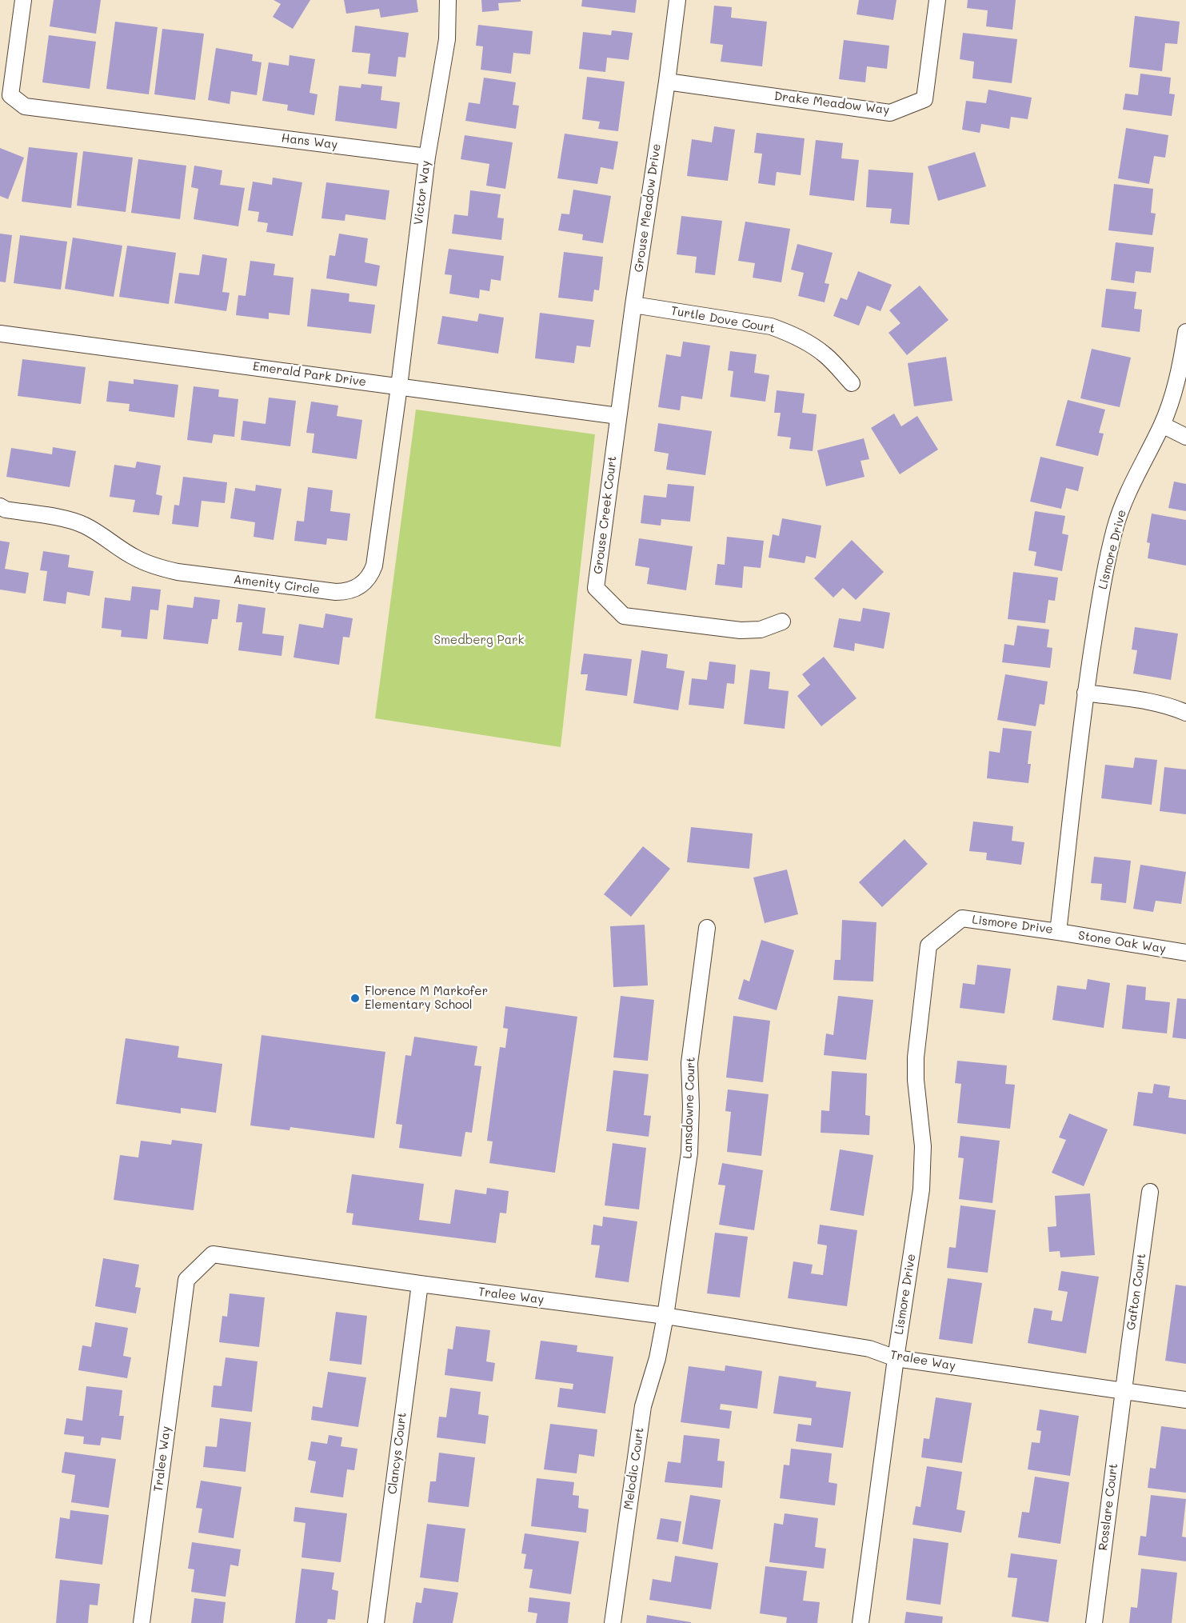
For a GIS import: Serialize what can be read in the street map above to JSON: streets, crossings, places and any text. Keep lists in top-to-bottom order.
{
  "streets": {
    "street": [
      "Drake Meadow Way",
      "Hans Way",
      "Victor Way",
      "Grouse Meadow Drive",
      "Turtle Dove Court",
      "Emerald Park Drive",
      "Grouse Creek Court",
      "Lismore Drive",
      "Amenity Circle",
      "Stone Oak Way",
      "Lansdowne Court",
      "Gafton Court",
      "Tralee Way",
      "Clancys Court",
      "Melodic Court",
      "Rosslare Court"
    ]
  },
  "crossings": [
    ["Drake Meadow Way", "Grouse Meadow Drive"],
    ["Hans Way", "Victor Way"],
    ["Victor Way", "Emerald Park Drive"],
    ["Victor Way", "Amenity Circle"],
    ["Grouse Meadow Drive", "Turtle Dove Court"],
    ["Grouse Meadow Drive", "Emerald Park Drive"],
    ["Grouse Meadow Drive", "Grouse Creek Court"],
    ["Emerald Park Drive", "Grouse Creek Court"],
    ["Emerald Park Drive", "Amenity Circle"],
    ["Lismore Drive", "Stone Oak Way"],
    ["Lismore Drive", "Tralee Way"],
    ["Lansdowne Court", "Tralee Way"],
    ["Lansdowne Court", "Melodic Court"],
    ["Gafton Court", "Tralee Way"],
    ["Gafton Court", "Rosslare Court"],
    ["Tralee Way", "Clancys Court"],
    ["Tralee Way", "Melodic Court"],
    ["Tralee Way", "Rosslare Court"]
  ],
  "parks": ["Smedberg Park"],
  "places": ["Florence M Markofer Elementary School"]
}
